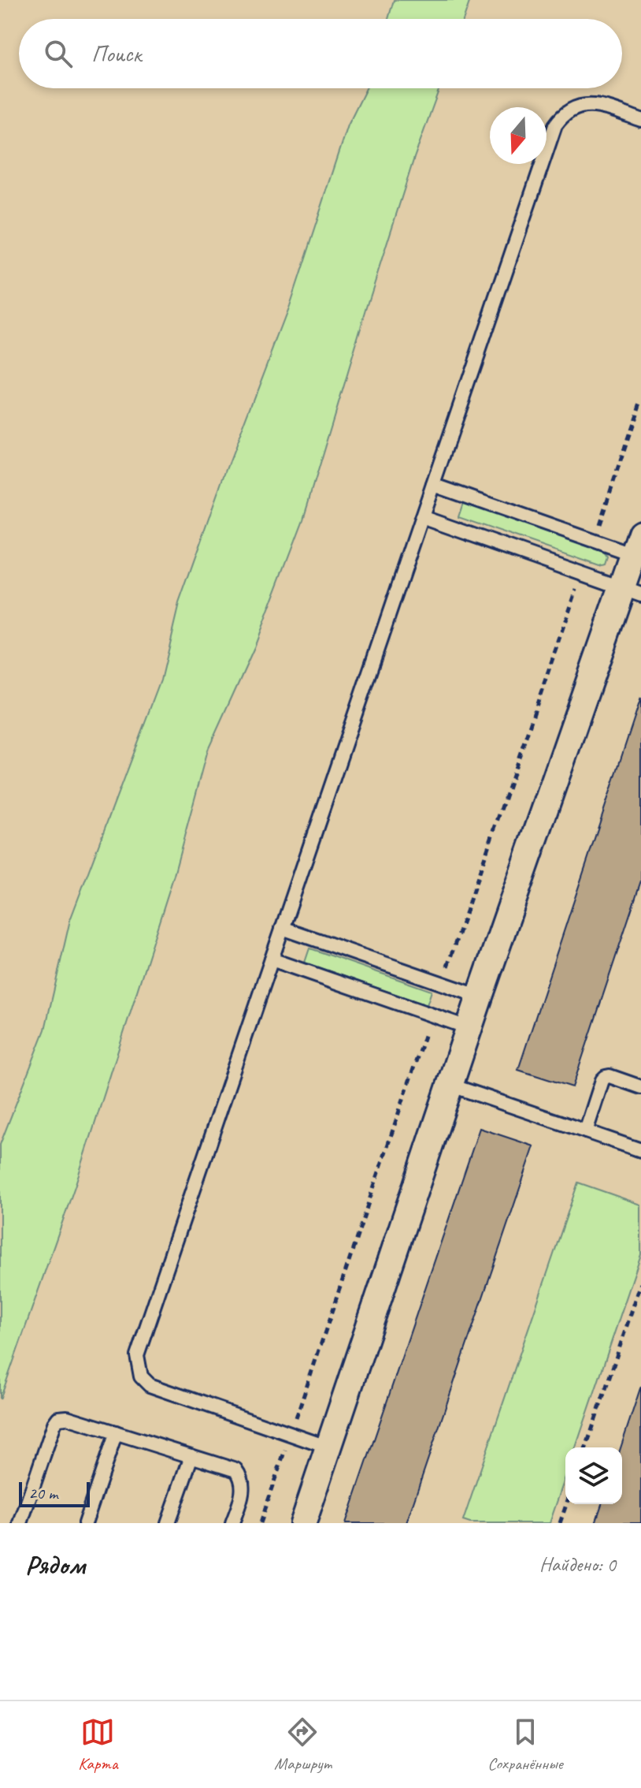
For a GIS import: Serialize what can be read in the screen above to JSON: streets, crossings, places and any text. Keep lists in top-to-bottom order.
{
  "scale_bar": "20 m",
  "north": "bottom",
  "page": {
    "search": "Поиск",
    "scale": "20 m",
    "heading": ["Рядом", "Найдено: 0"],
    "nav": ["Карта", "Маршрут", "Сохранённые"]
  }
}
